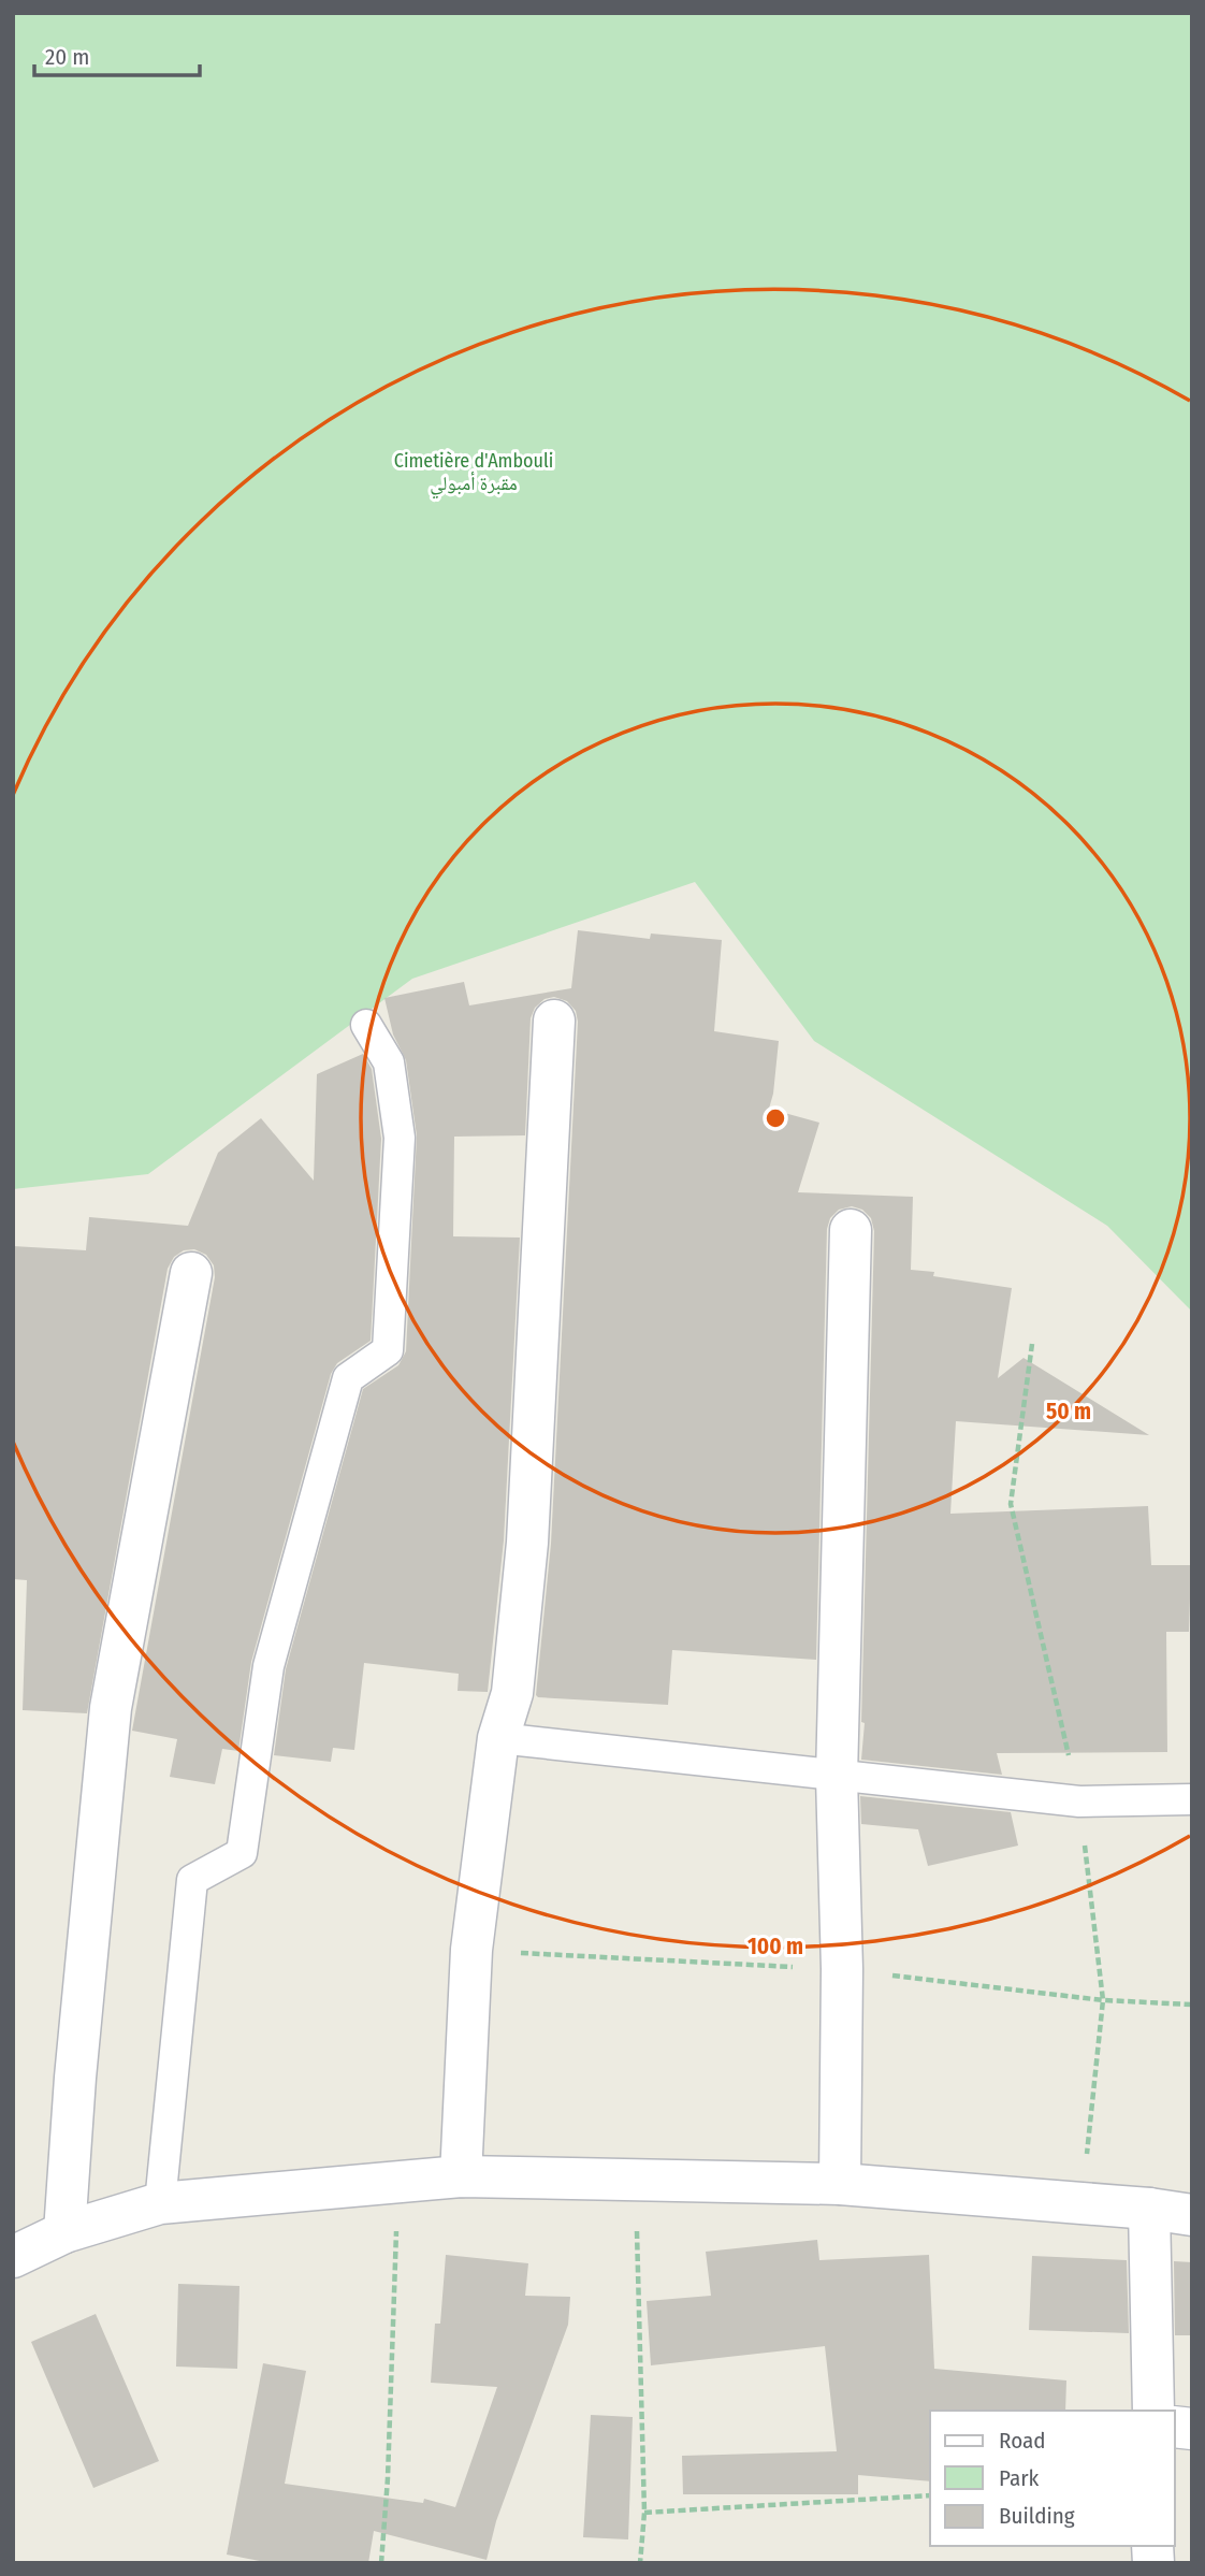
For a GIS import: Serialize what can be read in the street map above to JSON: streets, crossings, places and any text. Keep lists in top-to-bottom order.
{
  "parks": ["Cimetière d'Ambouli مقبرة أمبولي"],
  "legend": ["Road", "Park", "Building"],
  "scale_bar": "20 m",
  "rings": ["50 m", "100 m"]
}
